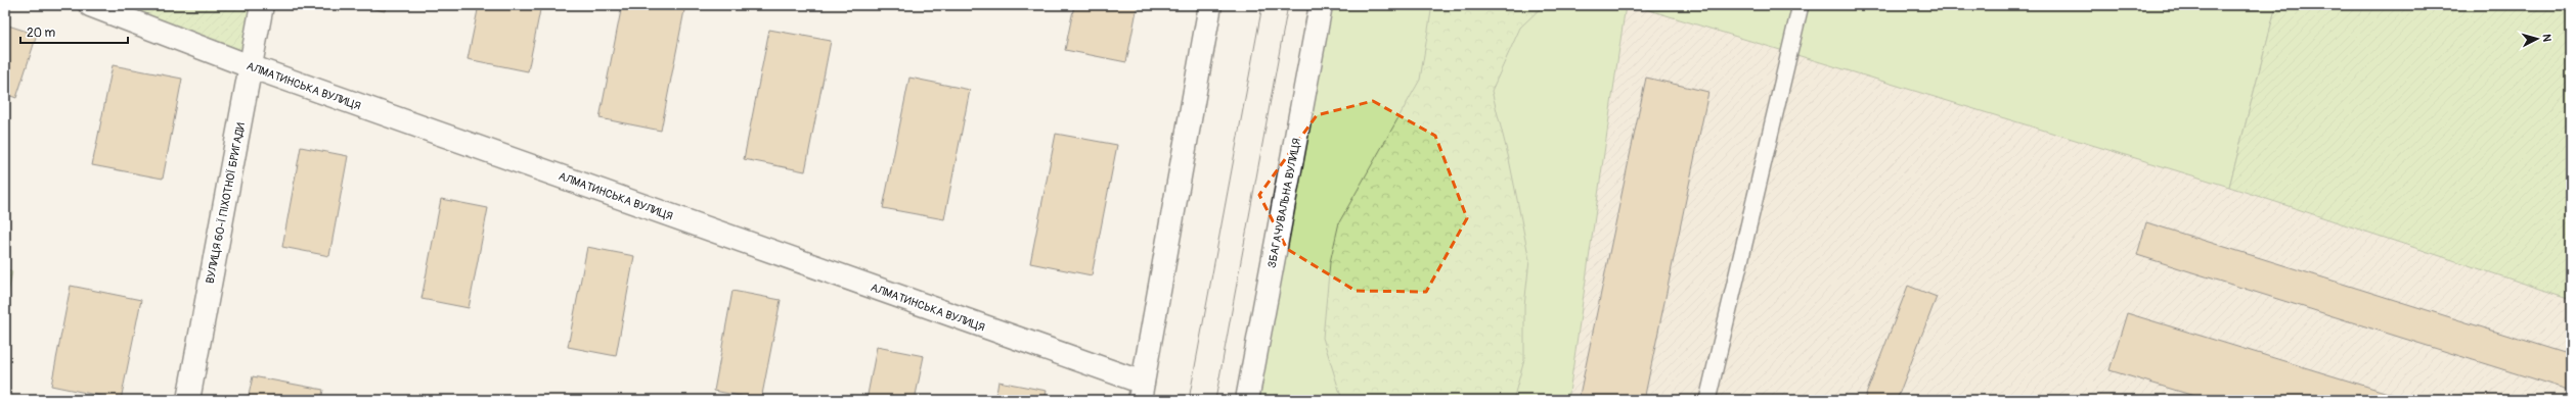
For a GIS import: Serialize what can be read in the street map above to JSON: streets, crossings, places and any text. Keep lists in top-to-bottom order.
{
  "streets": {
    "street": ["АЛМАТИНСЬКА ВУЛИЦЯ", "ВУЛИЦЯ 60-Ї ПІХОТНОЇ БРИГАДИ", "ЗБАГАЧУВАЛЬНА ВУЛИЦЯ"]
  },
  "crossings": [
    ["АЛМАТИНСЬКА ВУЛИЦЯ", "ВУЛИЦЯ 60-Ї ПІХОТНОЇ БРИГАДИ"]
  ],
  "scale_bar": "20 m",
  "north": "right"
}
